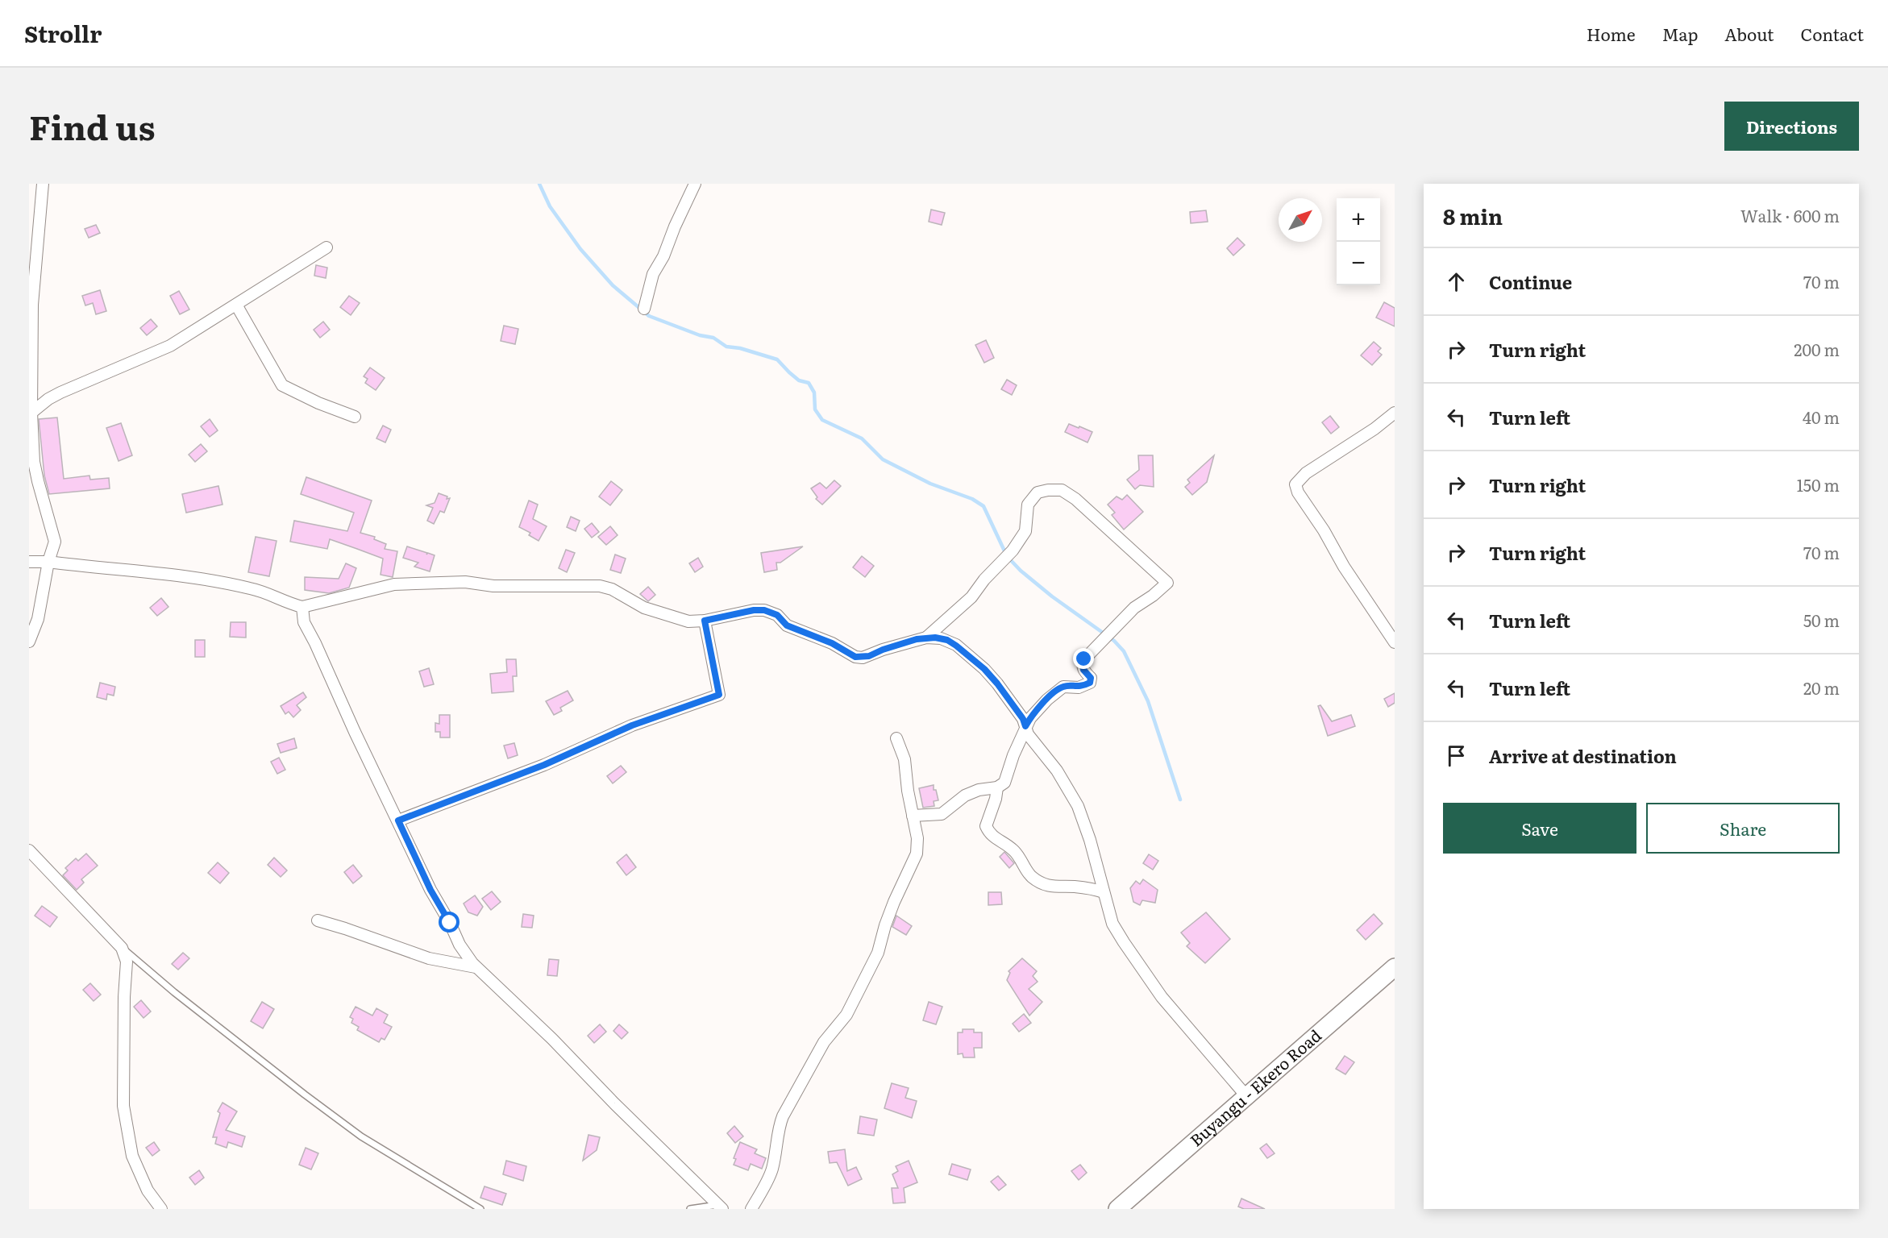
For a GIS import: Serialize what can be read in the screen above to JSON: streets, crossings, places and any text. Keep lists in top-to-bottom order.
{
  "streets": {
    "main road": ["Buyangu - Ekero Road"]
  },
  "north": "top right",
  "page": {
    "header": "Strollr",
    "nav": [
      "Home",
      "Map",
      "About",
      "Contact"
    ],
    "title": "Find us",
    "buttons": [
      "Directions",
      ["Save", "Share"]
    ],
    "heading": ["8 min", "Walk · 600 m"],
    "map_buttons": ["+", "−"],
    "list": [
      ["Continue", "70 m"],
      ["Turn right", "200 m"],
      ["Turn left", "40 m"],
      ["Turn right", "150 m"],
      ["Turn right", "70 m"],
      ["Turn left", "50 m"],
      ["Turn left", "20 m"],
      "Arrive at destination"
    ]
  }
}
